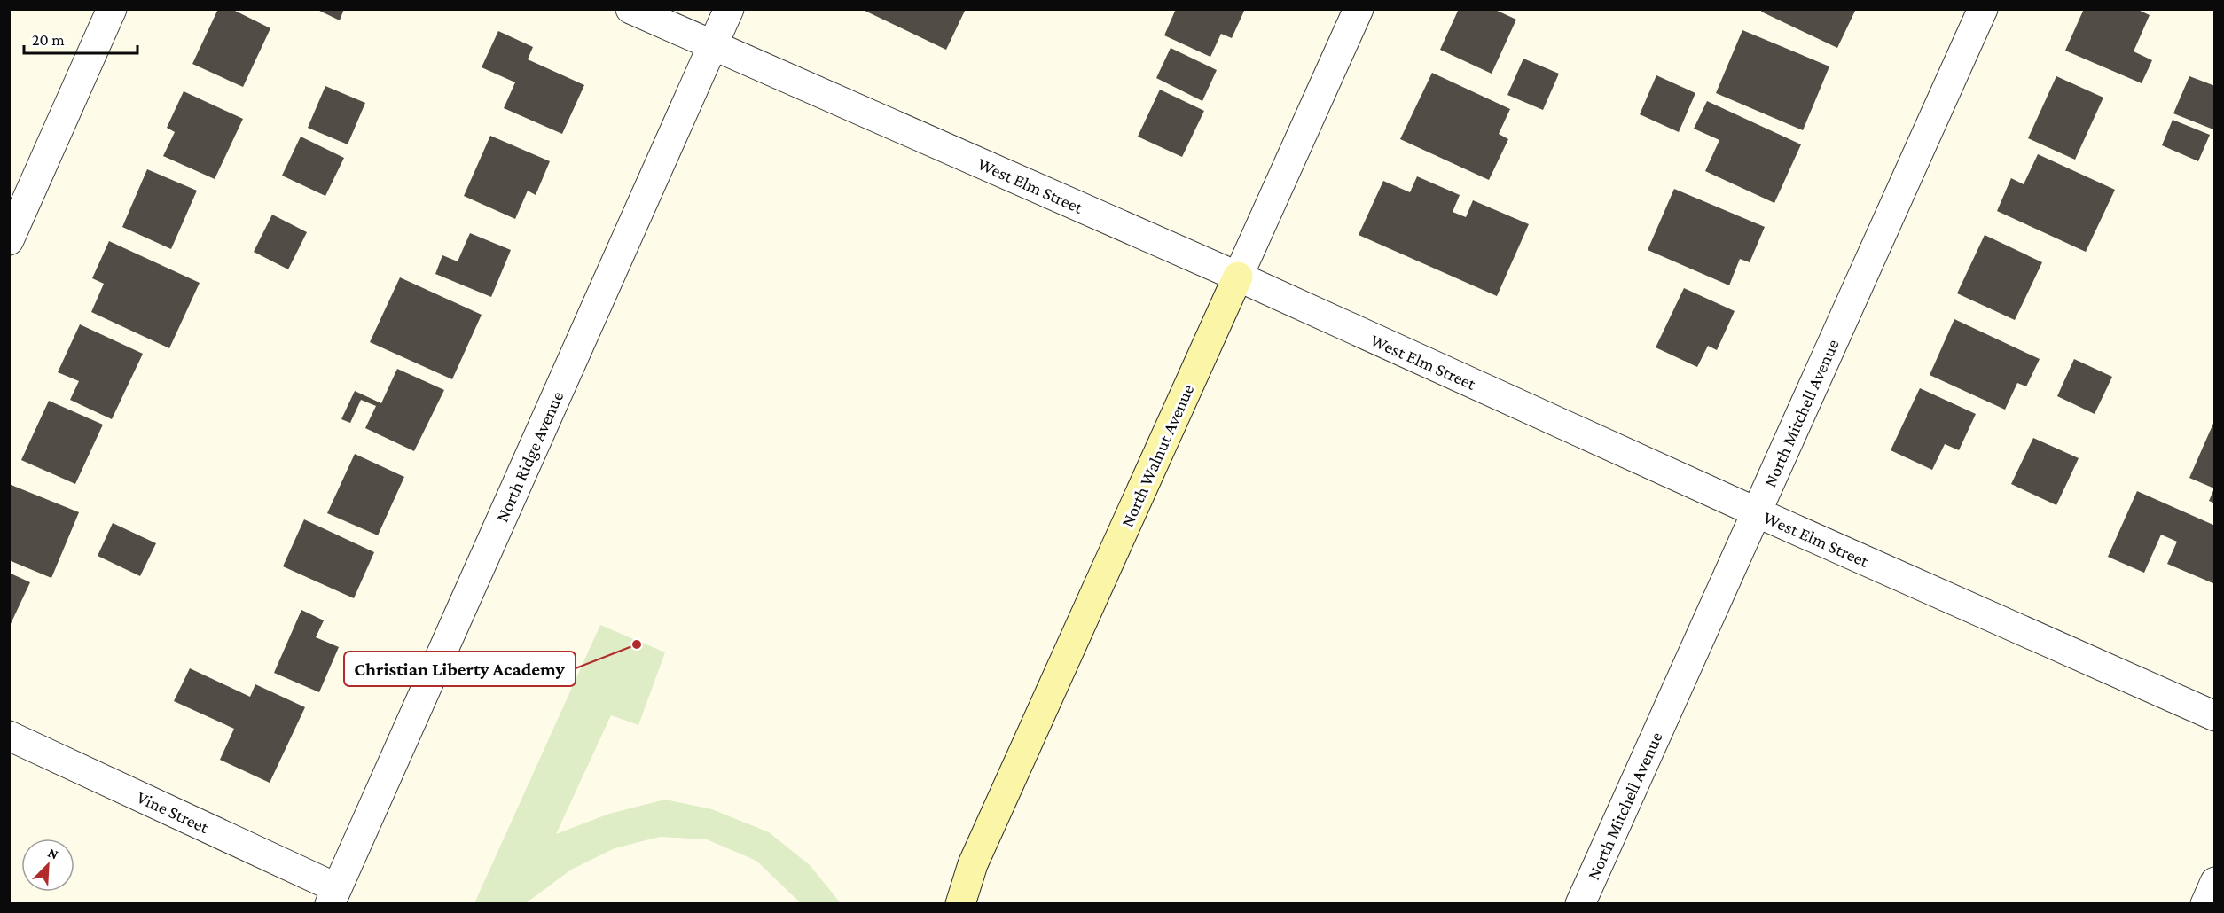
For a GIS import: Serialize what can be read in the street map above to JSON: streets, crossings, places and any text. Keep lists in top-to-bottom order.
{
  "streets": {
    "street": [
      "West Elm Street",
      "North Mitchell Avenue",
      "North Walnut Avenue",
      "North Ridge Avenue",
      "Vine Street"
    ]
  },
  "crossings": [
    ["West Elm Street", "North Mitchell Avenue"],
    ["West Elm Street", "North Walnut Avenue"],
    ["West Elm Street", "North Ridge Avenue"],
    ["North Ridge Avenue", "Vine Street"]
  ],
  "places": ["Christian Liberty Academy"],
  "scale_bar": "20 m",
  "north": "top right"
}
